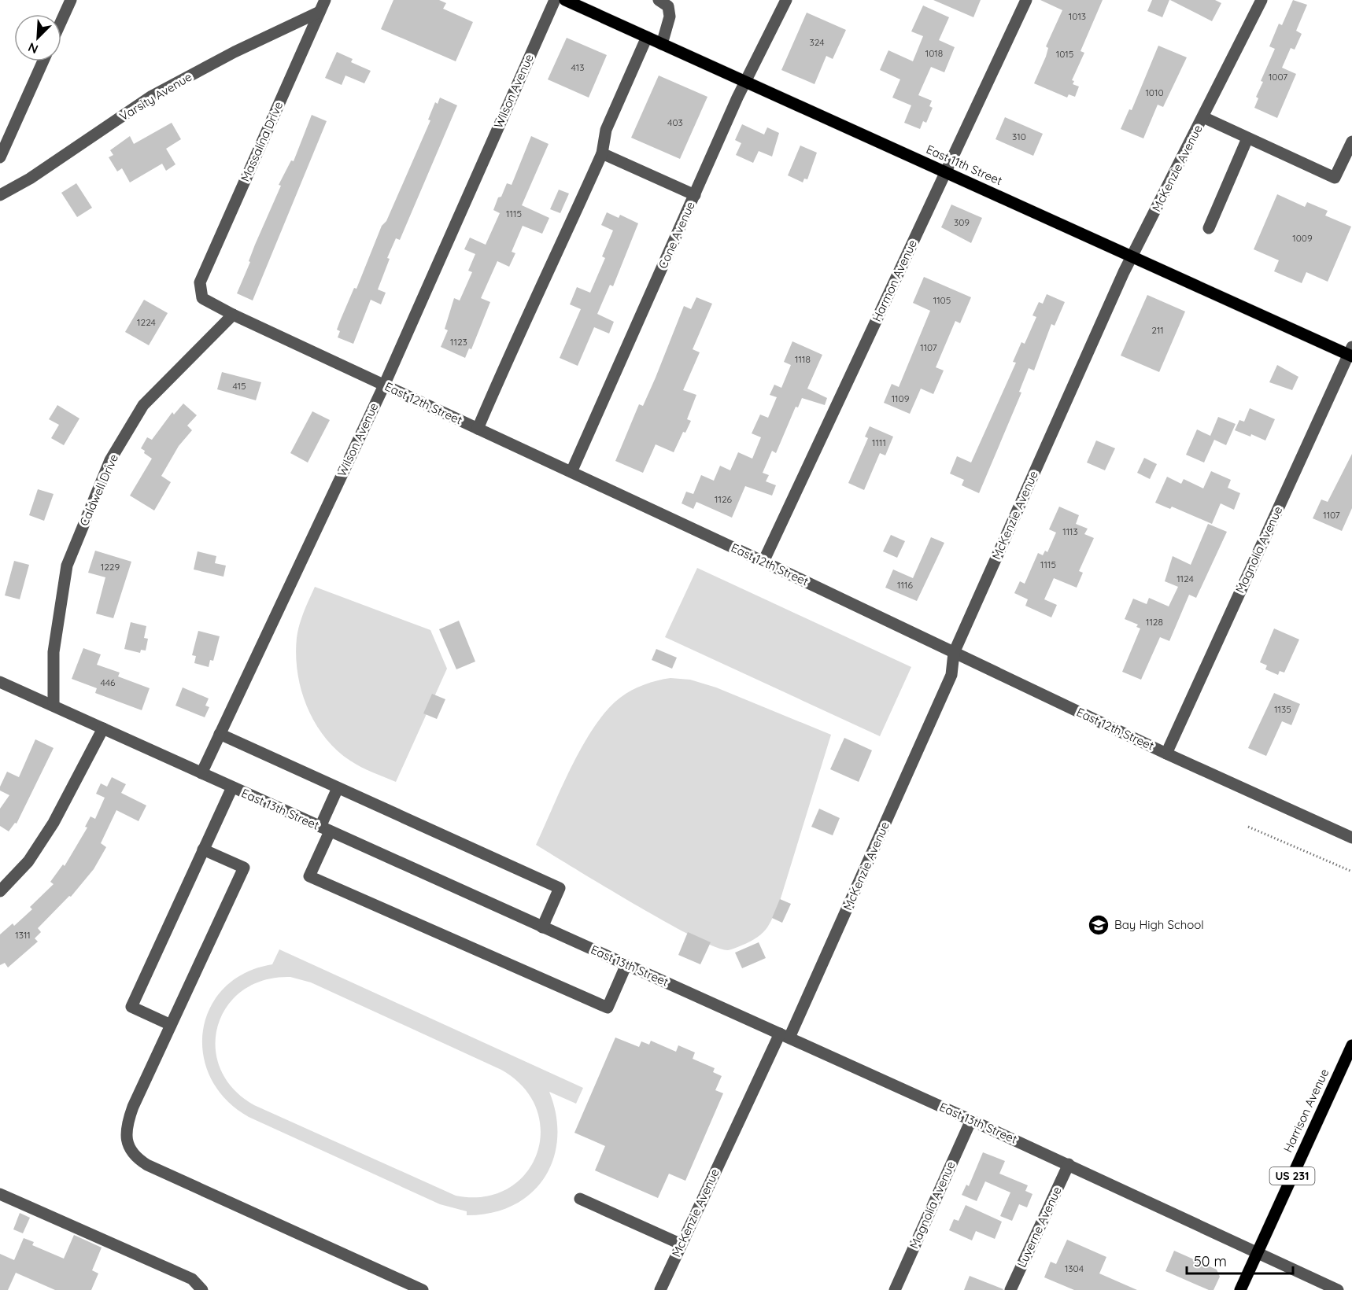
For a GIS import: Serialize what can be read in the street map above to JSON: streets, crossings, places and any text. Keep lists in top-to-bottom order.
{
  "streets": {
    "main road": ["East 11th Street", "Harrison Avenue", "US 231"],
    "street": [
      "Wilson Avenue",
      "Varsity Avenue",
      "Massalina Drive",
      "McKenzie Avenue",
      "Cone Avenue",
      "Harmon Avenue",
      "East 12th Street",
      "Caldwell Drive",
      "Magnolia Avenue",
      "East 13th Street",
      "Luverne Avenue"
    ]
  },
  "crossings": [
    ["Wilson Avenue", "East 12th Street"],
    ["Wilson Avenue", "East 13th Street"],
    ["Varsity Avenue", "Massalina Drive"],
    ["Massalina Drive", "East 12th Street"],
    ["East 11th Street", "McKenzie Avenue"],
    ["East 11th Street", "Cone Avenue"],
    ["East 11th Street", "Harmon Avenue"],
    ["East 11th Street", "Magnolia Avenue"],
    ["McKenzie Avenue", "East 12th Street"],
    ["McKenzie Avenue", "East 13th Street"],
    ["Cone Avenue", "East 12th Street"],
    ["Harmon Avenue", "East 12th Street"],
    ["East 12th Street", "Caldwell Drive"],
    ["East 12th Street", "Magnolia Avenue"],
    ["Caldwell Drive", "East 13th Street"],
    ["Magnolia Avenue", "East 13th Street"],
    ["East 13th Street", "Harrison Avenue"],
    ["East 13th Street", "Luverne Avenue"]
  ],
  "places": {
    "school or university": ["Bay High School"]
  },
  "house_numbers": [
    "1013",
    "324",
    "1018",
    "1015",
    "413",
    "1007",
    "1010",
    "403",
    "310",
    "1115",
    "309",
    "1009",
    "1105",
    "1224",
    "211",
    "1123",
    "1107",
    "1118",
    "415",
    "1109",
    "1111",
    "1126",
    "1107",
    "1113",
    "1115",
    "1229",
    "1124",
    "1116",
    "1128",
    "446",
    "1135",
    "1311",
    "1304"
  ],
  "scale_bar": "50 m",
  "north": "bottom left"
}
